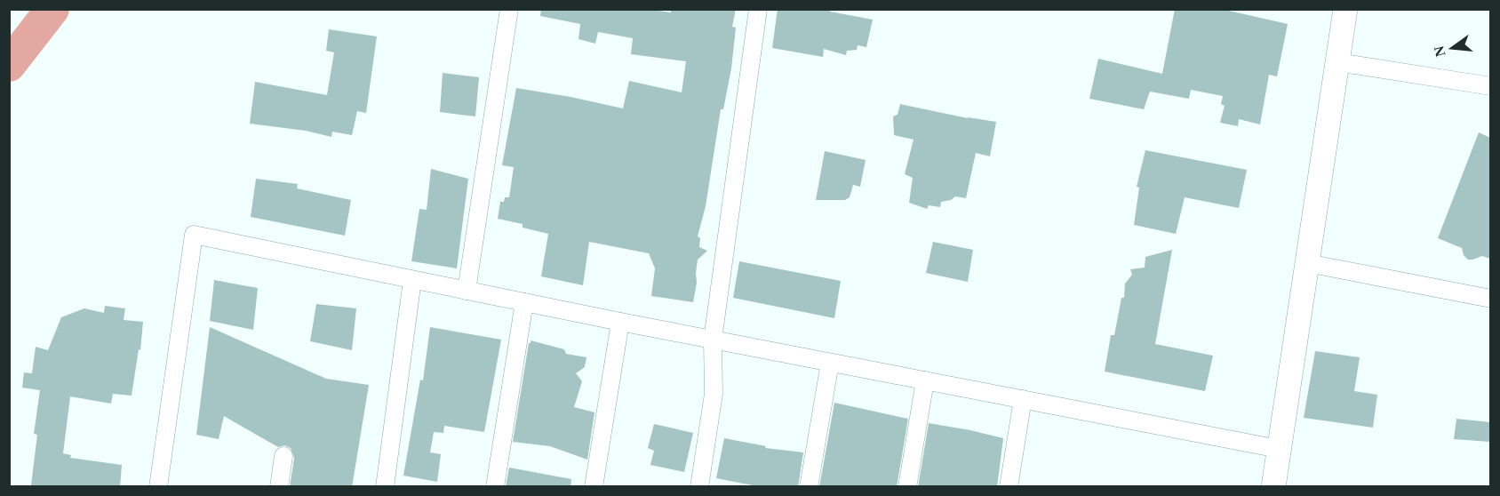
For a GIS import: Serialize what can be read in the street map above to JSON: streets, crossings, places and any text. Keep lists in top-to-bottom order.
{
  "north": "left"
}
